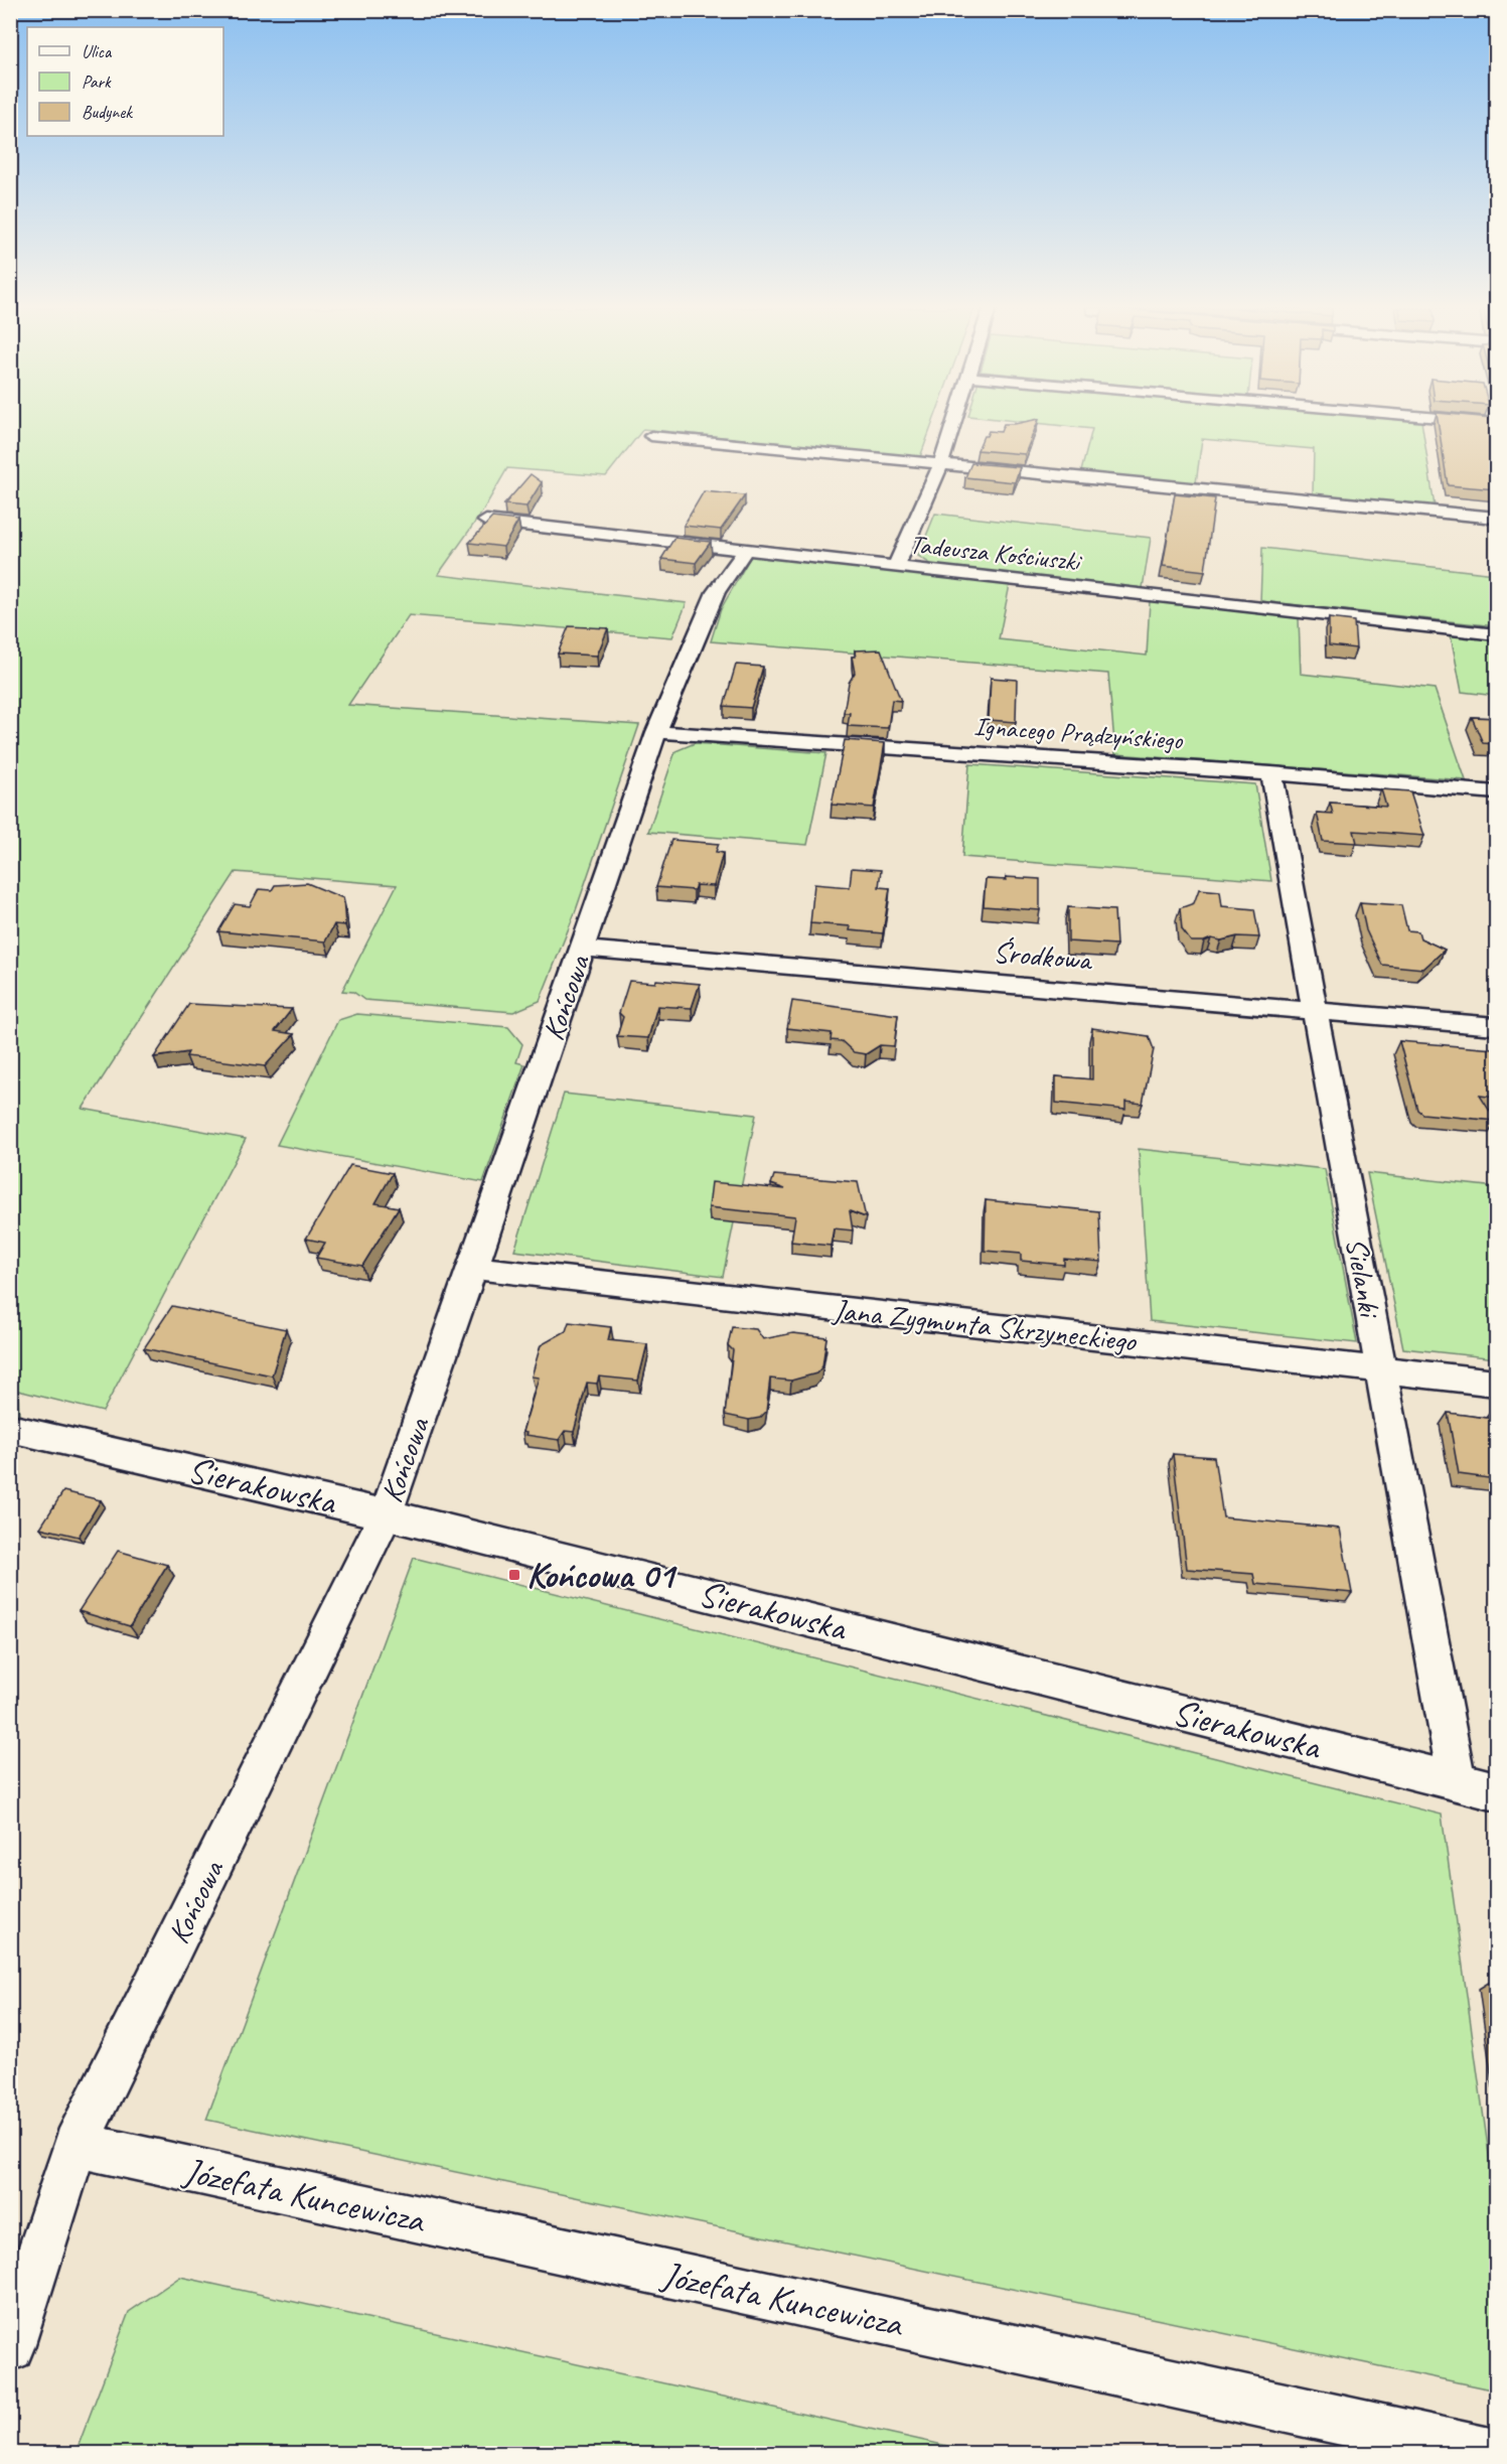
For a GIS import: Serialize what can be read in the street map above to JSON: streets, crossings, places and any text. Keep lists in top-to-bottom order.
{
  "streets": {
    "street": [
      "Tadeusza Kościuszki",
      "Ignacego Prądzyńskiego",
      "Środkowa",
      "Końcowa",
      "Sielanki",
      "Jana Zygmunta Skrzyneckiego",
      "Sierakowska",
      "Józefata Kuncewicza"
    ]
  },
  "crossings": [
    ["Tadeusza Kościuszki", "Końcowa"],
    ["Ignacego Prądzyńskiego", "Końcowa"],
    ["Ignacego Prądzyńskiego", "Sielanki"],
    ["Środkowa", "Końcowa"],
    ["Środkowa", "Sielanki"],
    ["Końcowa", "Jana Zygmunta Skrzyneckiego"],
    ["Końcowa", "Sierakowska"],
    ["Końcowa", "Józefata Kuncewicza"],
    ["Sielanki", "Jana Zygmunta Skrzyneckiego"],
    ["Sielanki", "Sierakowska"]
  ],
  "places": {
    "transit": ["Końcowa 01"]
  },
  "legend": ["Ulica", "Park", "Budynek"]
}
